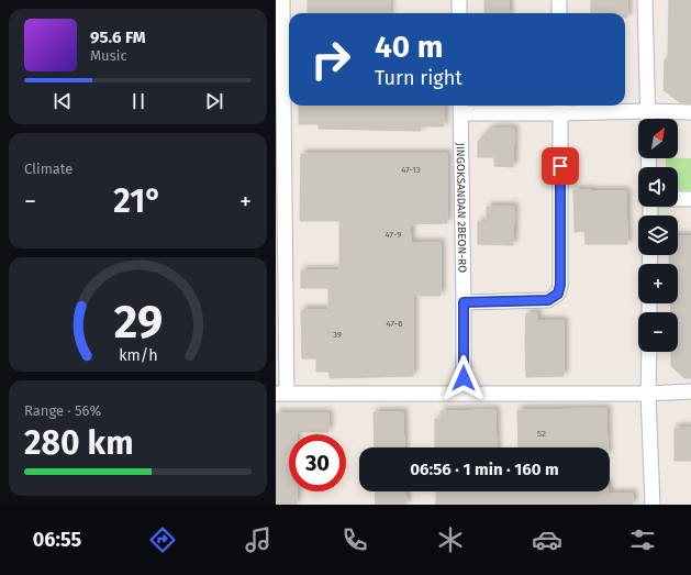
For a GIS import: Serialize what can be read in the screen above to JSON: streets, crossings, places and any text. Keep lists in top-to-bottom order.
{
  "streets": {
    "street": ["JINGOKSANDAN 2BEON-RO"]
  },
  "house_numbers": [
    "47-13",
    "47-9",
    "47-6",
    "39",
    "52"
  ],
  "north": "top right",
  "page": {
    "turn": ["40 m", "Turn right"],
    "song": ["95.6 FM", "Music"],
    "map_buttons": ["+", "−"],
    "tile": [
      "Climate",
      ["Range · 56%", "280 km"]
    ],
    "heat": ["−", "21°", "+"],
    "limit": "30",
    "trip": "06:56 · 1 min · 160 m",
    "tabs": "06:55",
    "gauge": ["29", "km/h"]
  }
}
